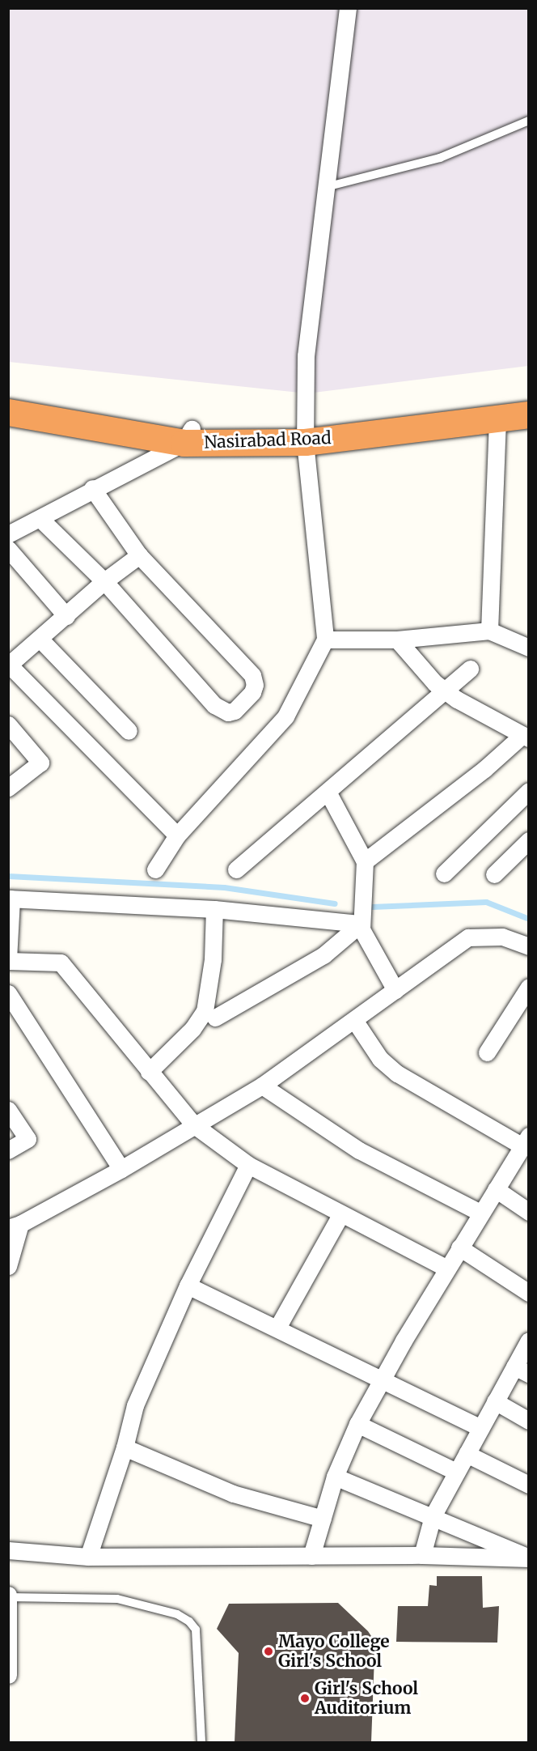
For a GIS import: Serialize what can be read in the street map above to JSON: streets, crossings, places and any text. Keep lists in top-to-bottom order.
{
  "streets": {
    "highway": ["Nasirabad Road"]
  },
  "places": ["Mayo College Girl's School", "Girl's School Auditorium"]
}
